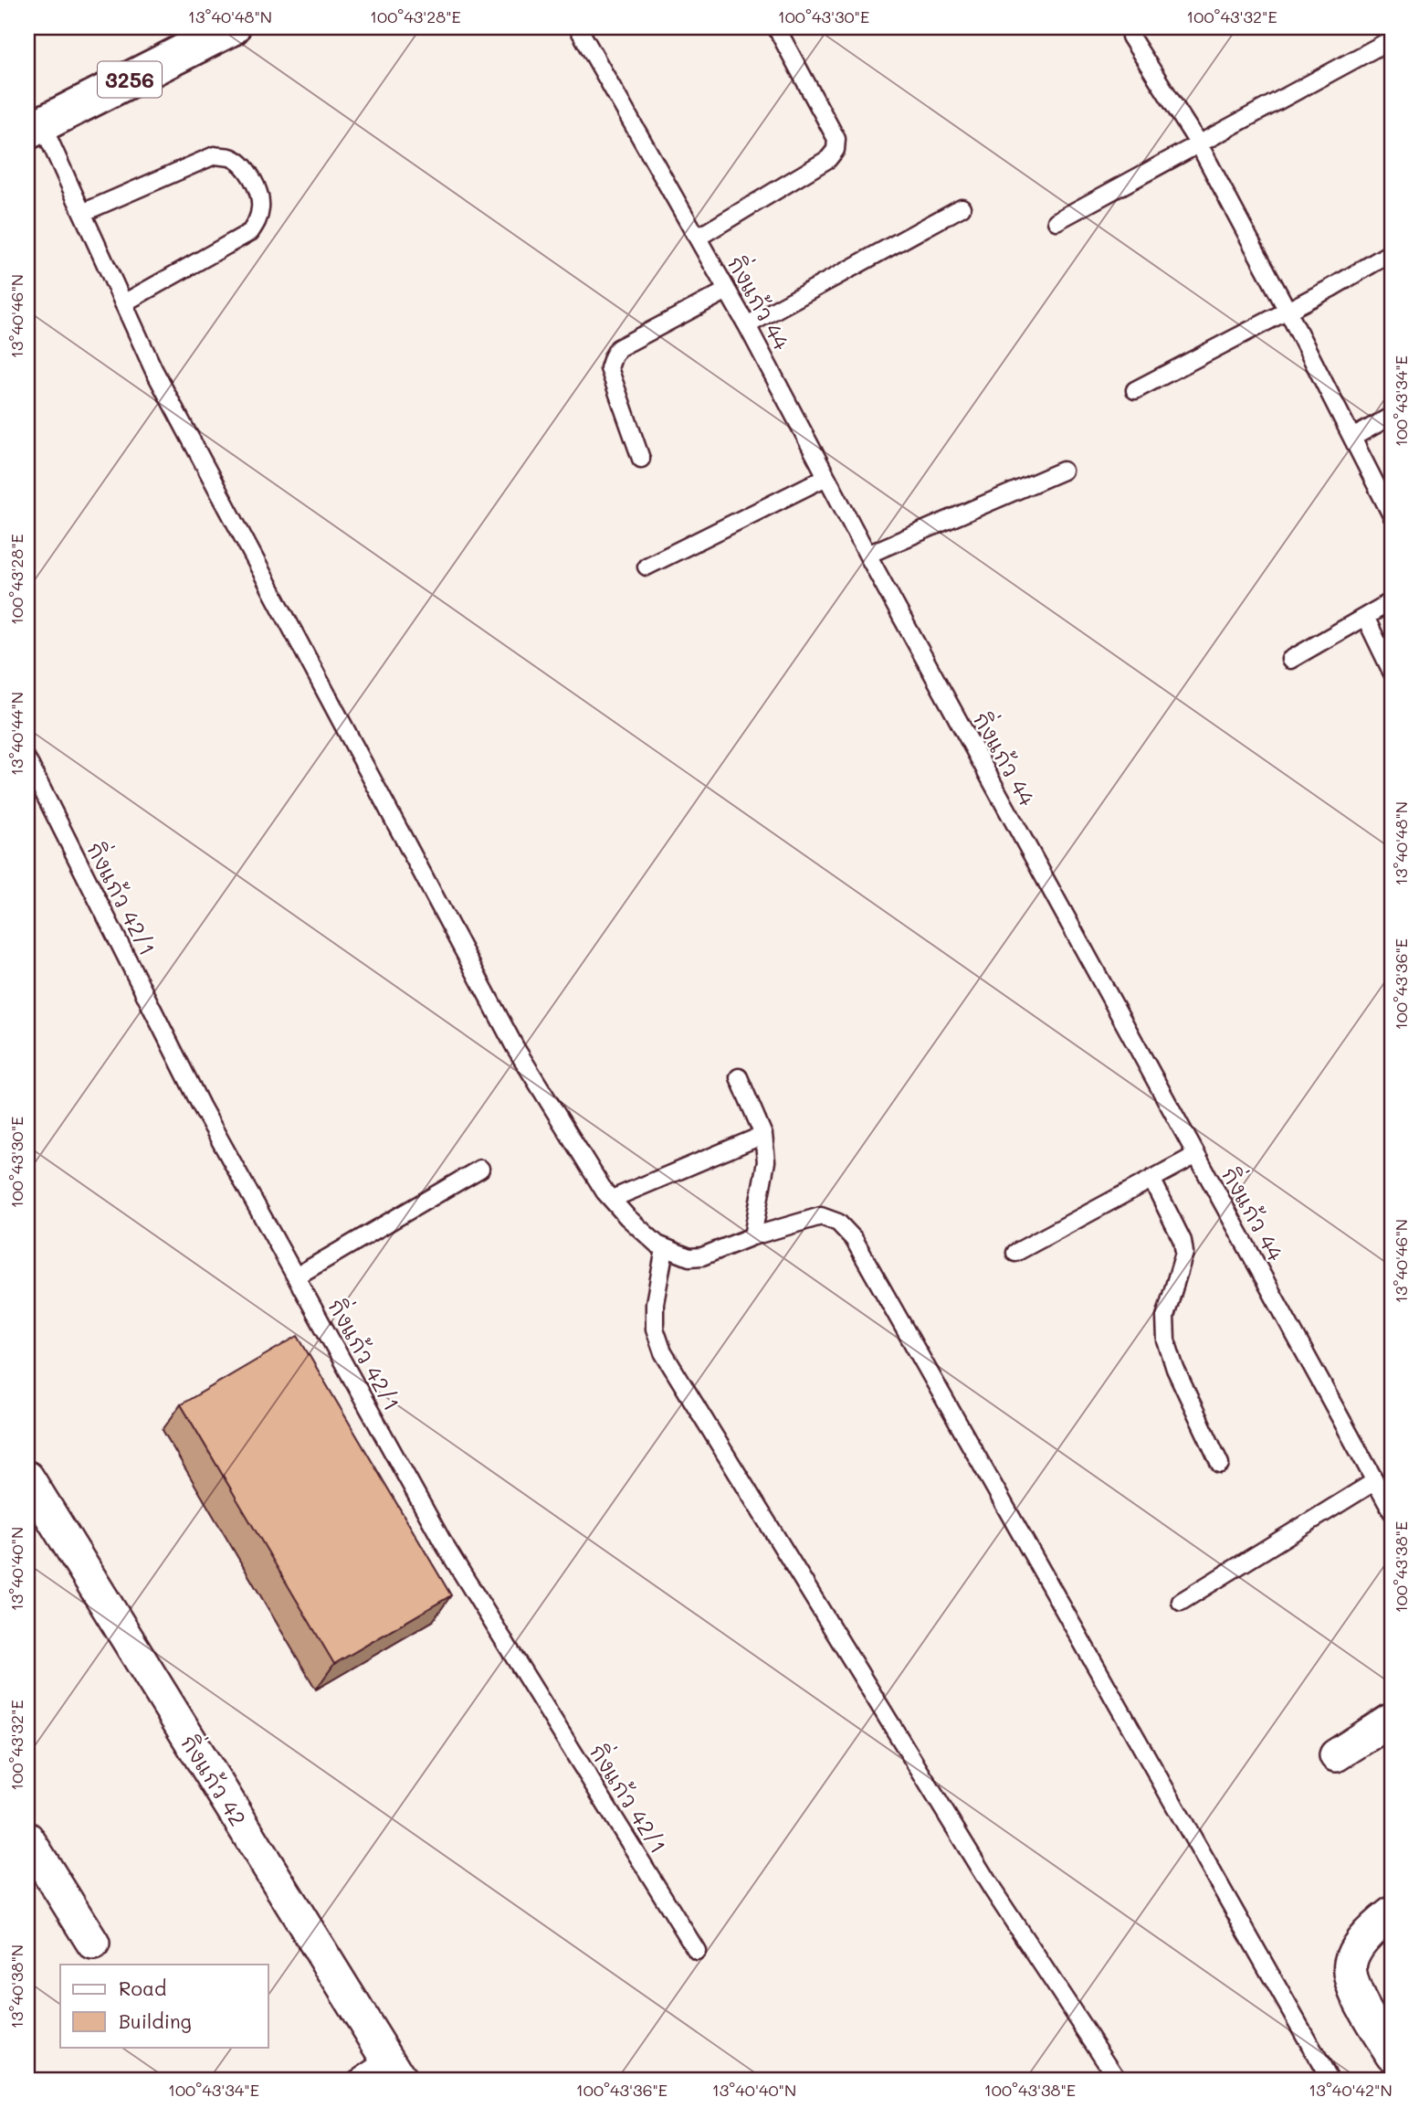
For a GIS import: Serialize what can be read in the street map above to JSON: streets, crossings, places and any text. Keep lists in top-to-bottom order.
{
  "streets": {
    "main road": ["3256"],
    "street": ["กิ่งแก้ว 42"],
    "lane": ["กิ่งแก้ว 44", "กิ่งแก้ว 42/1"]
  },
  "legend": ["Road", "Building"],
  "coordinates": [
    "13°40'48\"N",
    "100°43'28\"E",
    "100°43'30\"E",
    "100°43'32\"E",
    "13°40'46\"N",
    "100°43'34\"E",
    "13°40'44\"N",
    "100°43'36\"E",
    "100°43'38\"E",
    "13°40'40\"N",
    "13°40'38\"N",
    "13°40'42\"N"
  ]
}
